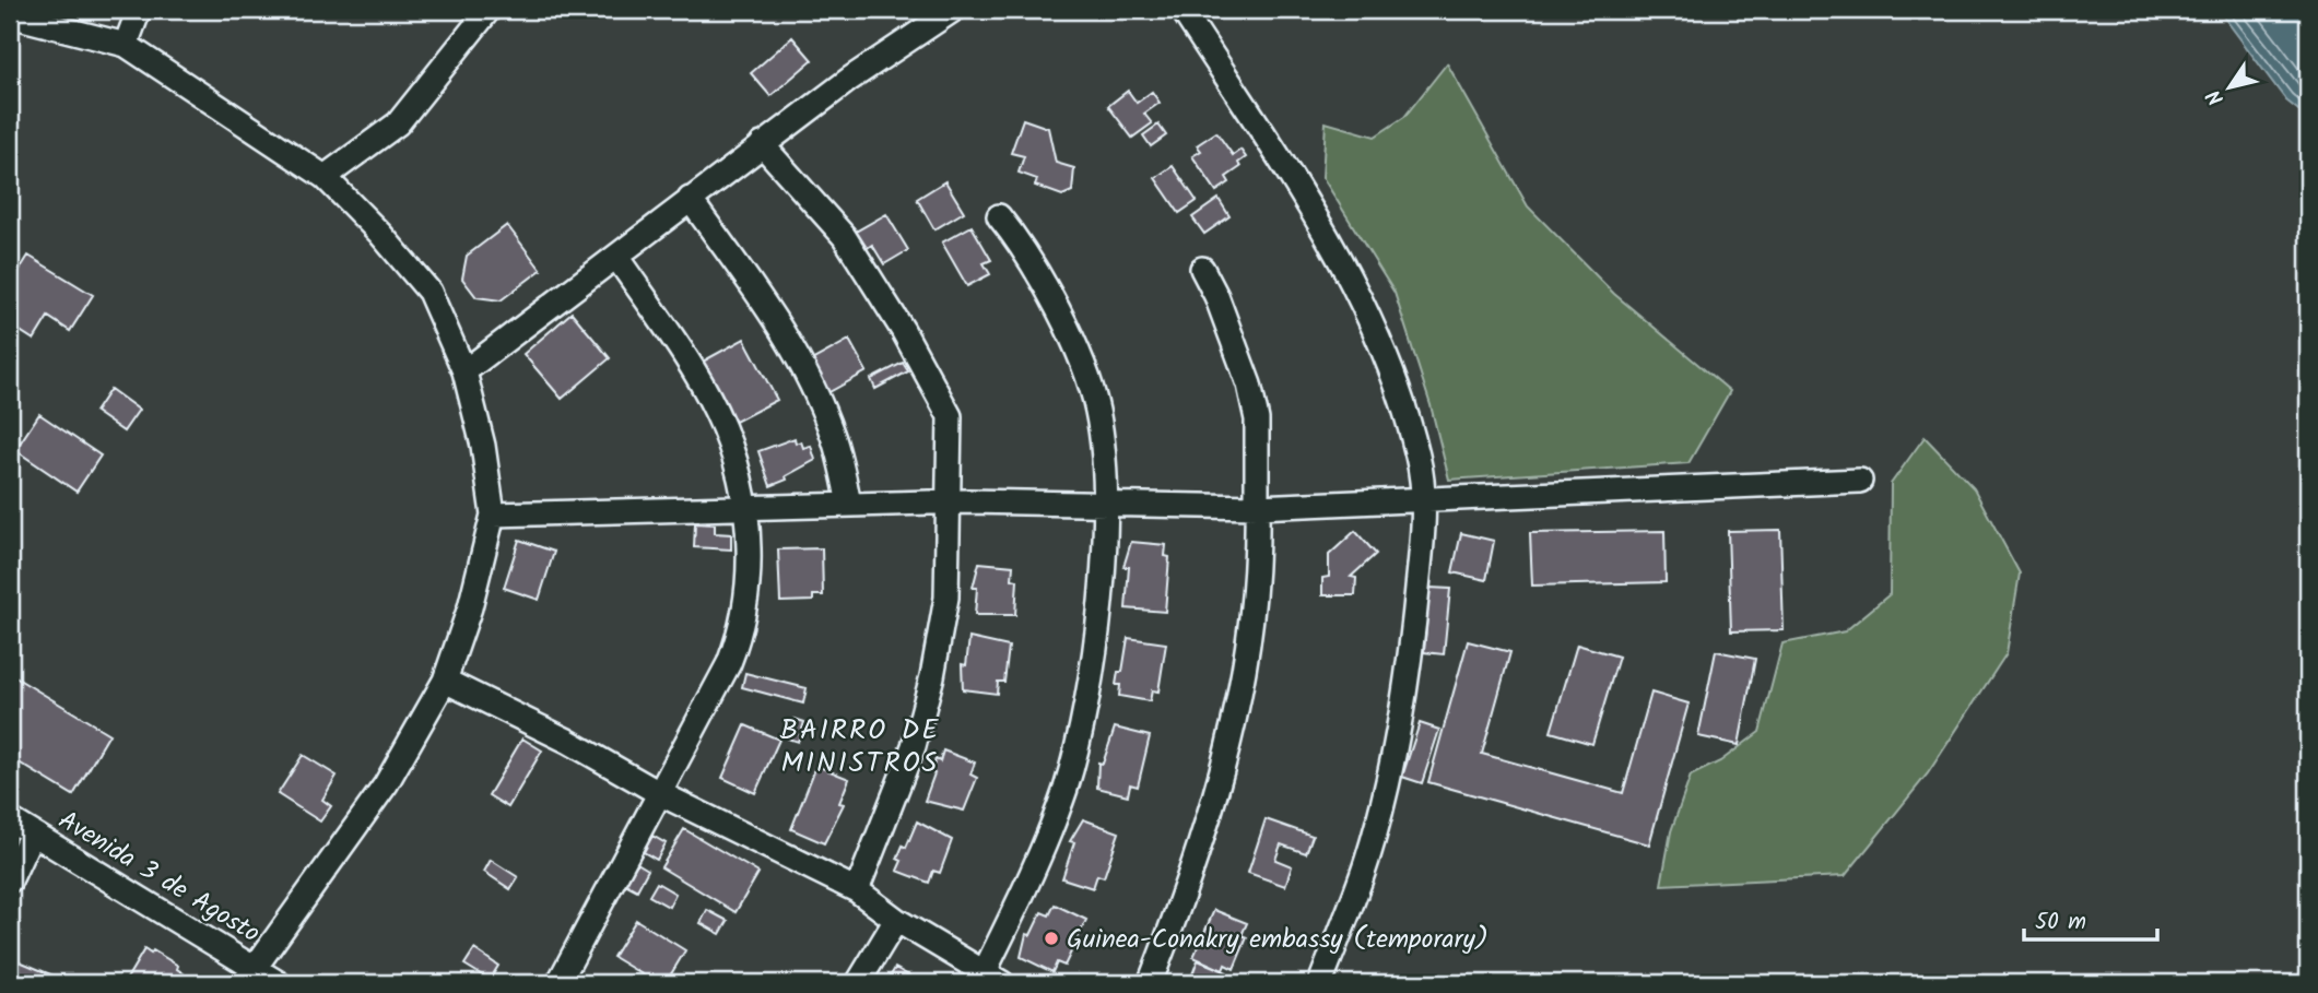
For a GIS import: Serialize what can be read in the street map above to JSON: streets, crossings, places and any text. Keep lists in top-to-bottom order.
{
  "streets": {
    "street": ["Avenida 3 de Agosto"]
  },
  "districts": ["BAIRRO DE MINISTROS"],
  "places": ["Guinea-Conakry embassy (temporary)"],
  "scale_bar": "50 m",
  "north": "bottom left"
}
